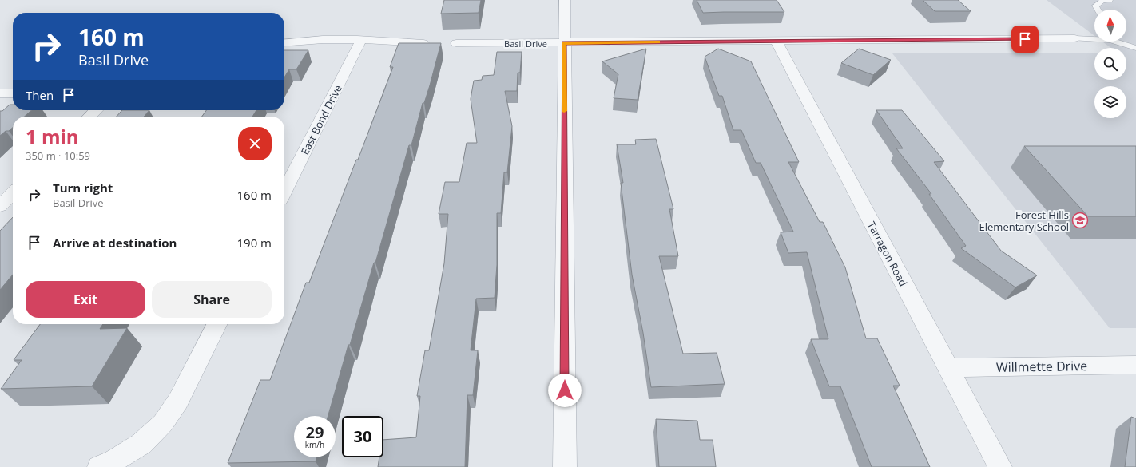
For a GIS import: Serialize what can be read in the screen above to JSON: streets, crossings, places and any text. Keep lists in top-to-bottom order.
{
  "streets": {
    "street": [
      "Basil Drive",
      "East Bond Drive",
      "Tarragon Road",
      "Willmette Drive"
    ]
  },
  "crossings": [
    ["Basil Drive", "Tarragon Road"],
    ["Tarragon Road", "Willmette Drive"]
  ],
  "places": {
    "school or university": ["Forest Hills Elementary School"]
  },
  "north": "top",
  "page": {
    "turn": ["160 m", "Basil Drive"],
    "then": "Then",
    "heading": ["1 min", "350 m · 10:59"],
    "list": [
      {
        "name": "Turn right",
        "note": "Basil Drive",
        "value": "160 m"
      },
      {
        "name": "Arrive at destination",
        "value": "190 m"
      }
    ],
    "buttons": ["Exit", "Share"],
    "speed": "29 km/h",
    "limit": "30"
  }
}
